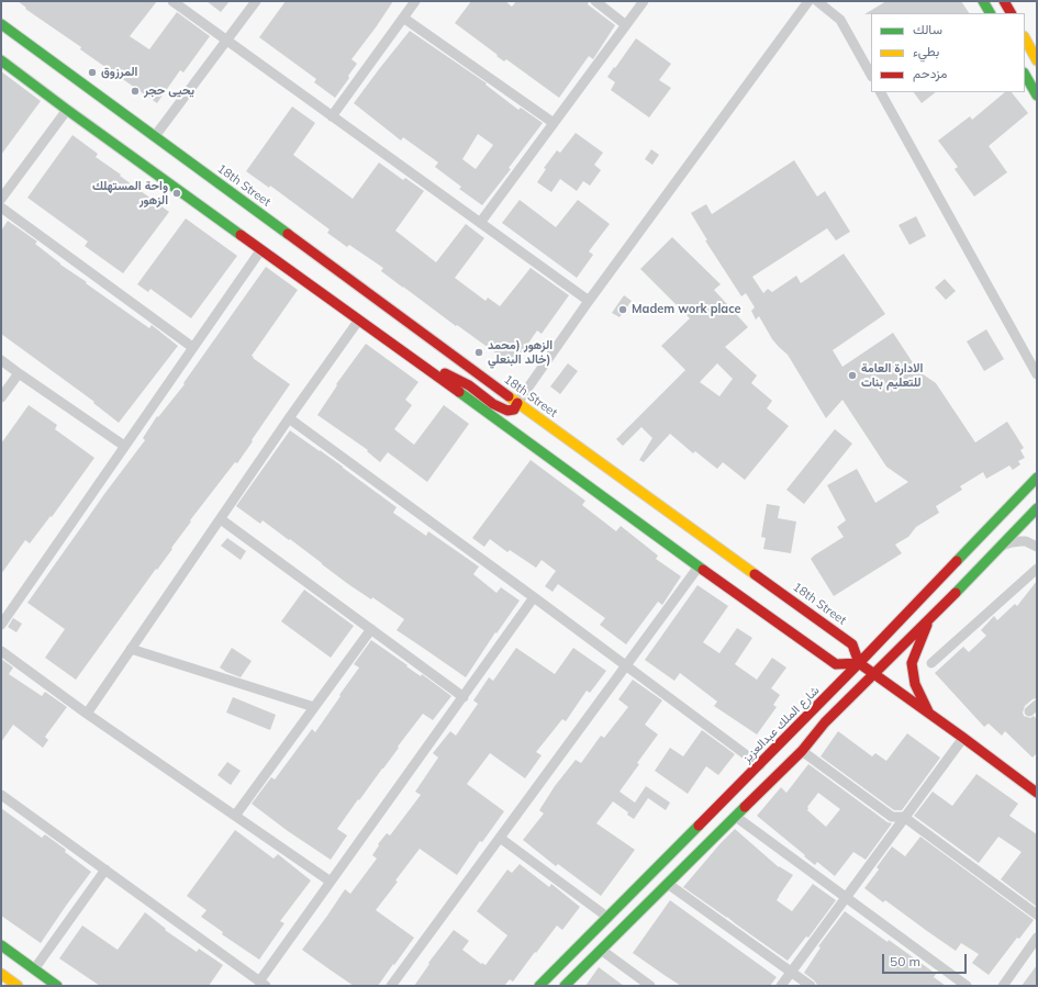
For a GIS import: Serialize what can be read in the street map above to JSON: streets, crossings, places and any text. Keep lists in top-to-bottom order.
{
  "streets": {
    "street": ["18th Street", "شارع الملك عبدالعزيز"]
  },
  "crossings": [
    ["18th Street", "شارع الملك عبدالعزيز"]
  ],
  "places": [
    "المرزوق",
    "يحيى حجر",
    "واحة المستهلك الزهور",
    "Madem work place",
    "الزهور (محمد خالد البنعلي)",
    "الادارة العامة للتعليم بنات"
  ],
  "legend": ["سالك", "بطيء", "مزدحم"],
  "scale_bar": "50 m"
}
